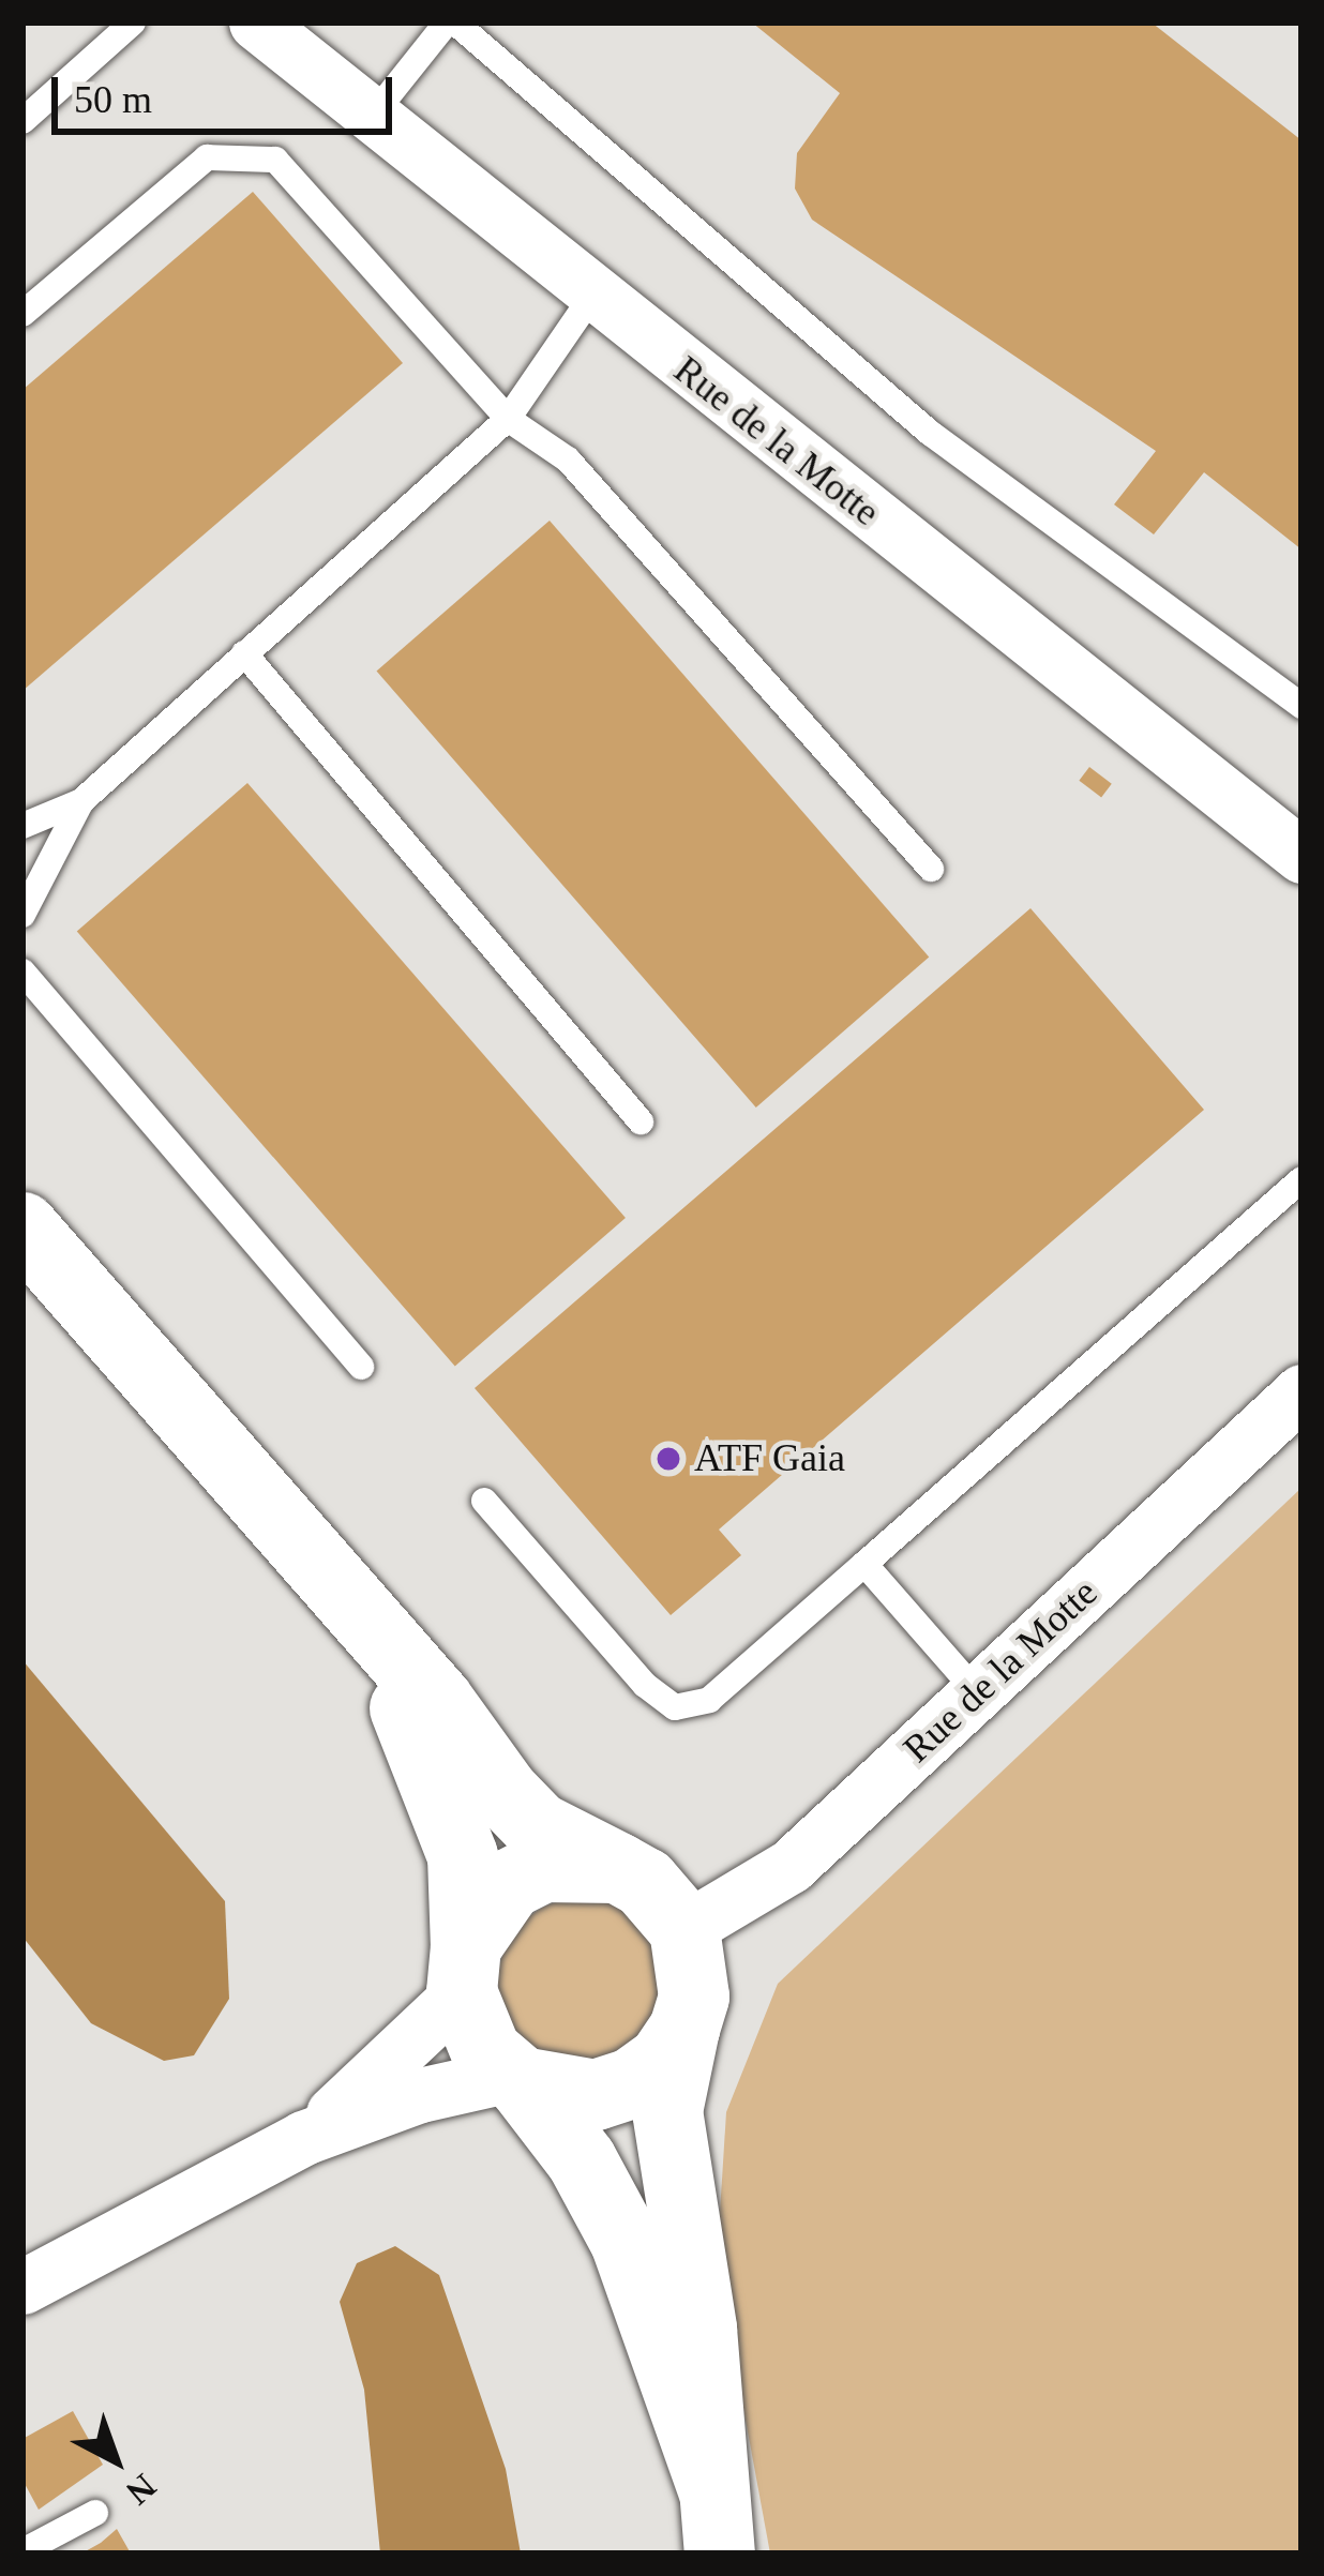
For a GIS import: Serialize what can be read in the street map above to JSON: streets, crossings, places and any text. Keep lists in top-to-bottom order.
{
  "streets": {
    "street": ["Rue de la Motte"]
  },
  "places": ["ATF Gaia"],
  "scale_bar": "50 m",
  "north": "bottom right"
}
